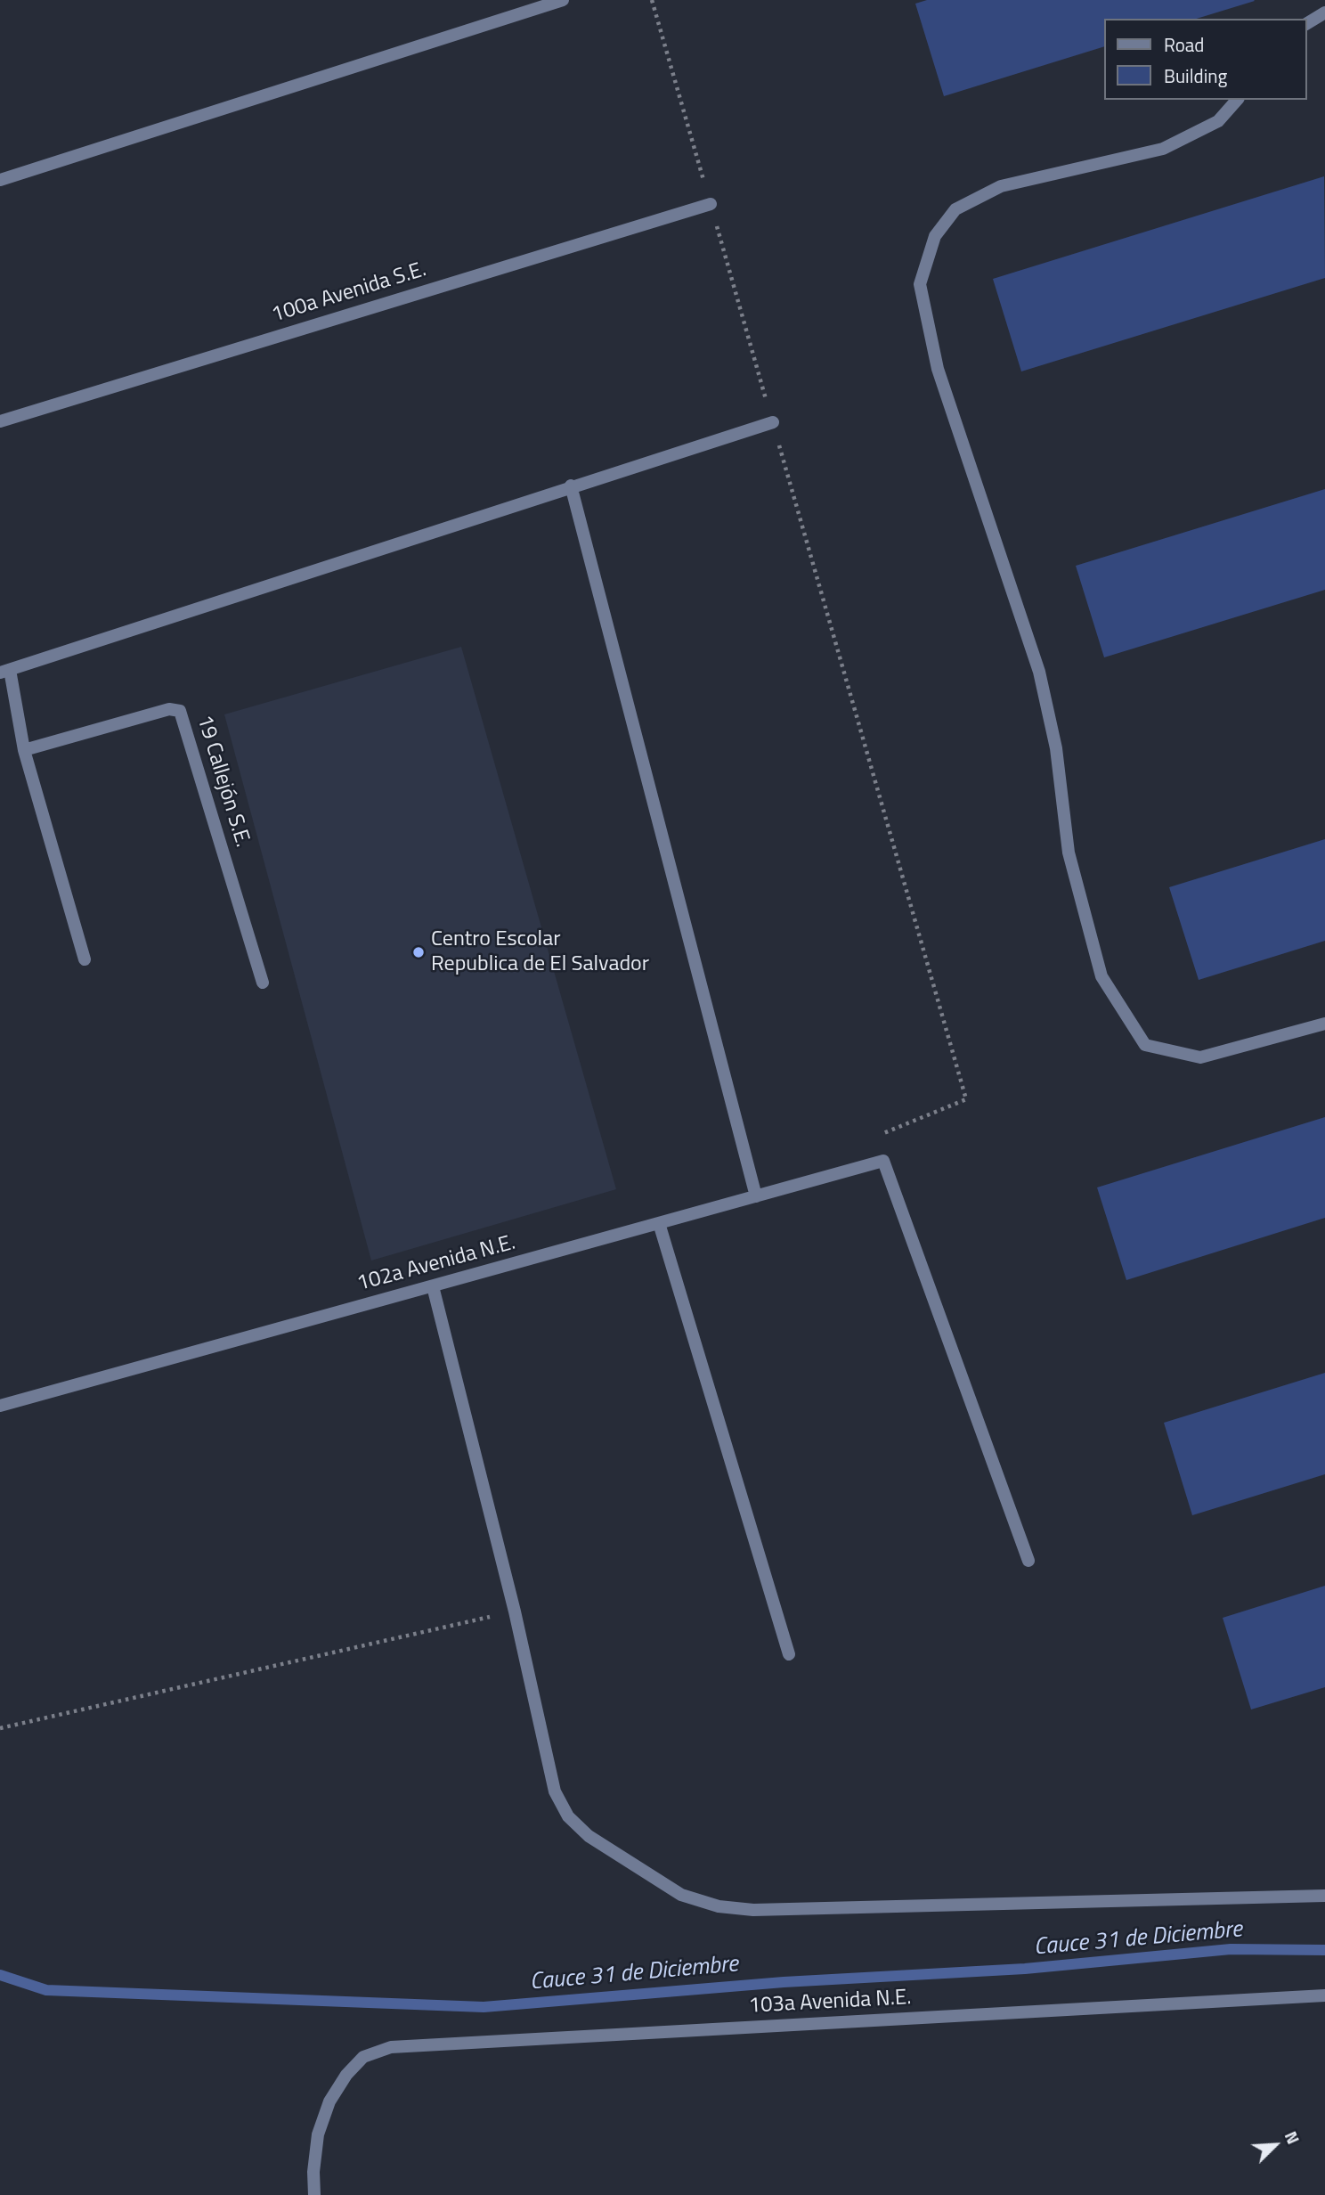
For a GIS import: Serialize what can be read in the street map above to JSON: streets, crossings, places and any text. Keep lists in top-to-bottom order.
{
  "streets": {
    "street": [
      "100a Avenida S.E.",
      "19 Callejón S.E.",
      "102a Avenida N.E.",
      "103a Avenida N.E."
    ]
  },
  "water": ["Cauce 31 de Diciembre"],
  "places": ["Centro Escolar Republica de El Salvador"],
  "legend": ["Road", "Building"],
  "north": "top right"
}
